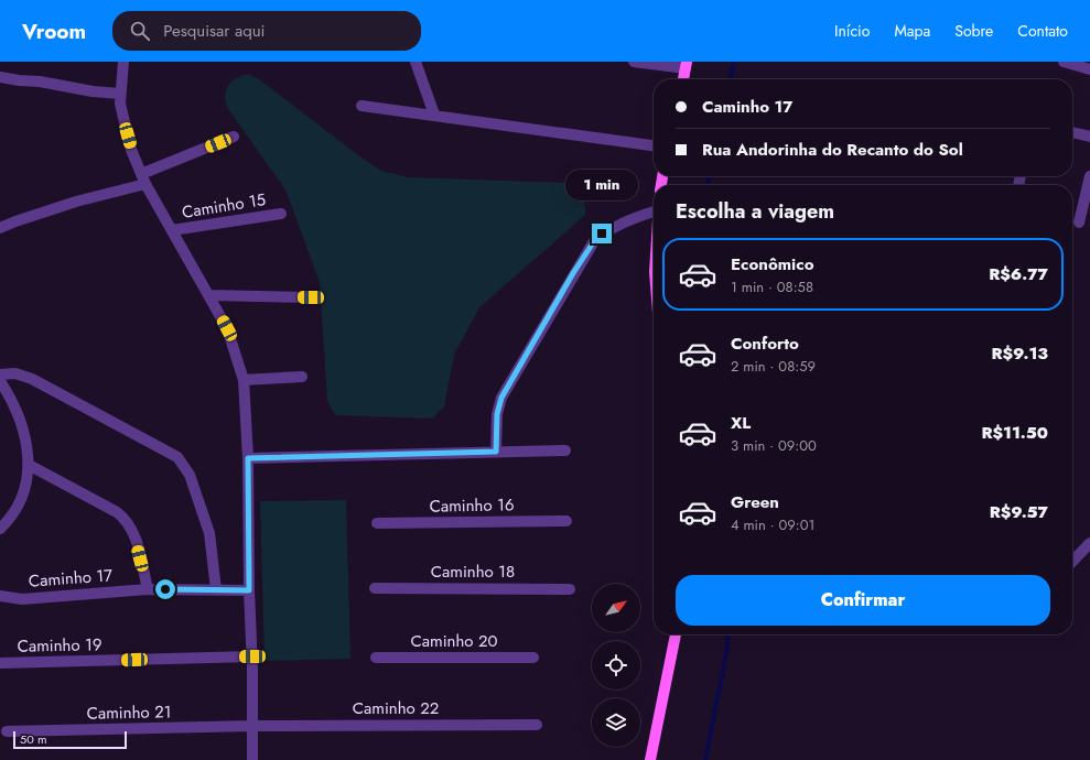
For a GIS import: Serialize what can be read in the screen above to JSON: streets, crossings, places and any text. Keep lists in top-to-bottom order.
{
  "streets": {
    "street": [
      "Caminho 15",
      "Caminho 16",
      "Caminho 18",
      "Caminho 17",
      "Caminho 20",
      "Caminho 19",
      "Caminho 22",
      "Caminho 21"
    ]
  },
  "crossings": [
    ["Caminho 22", "Caminho 21"]
  ],
  "scale_bar": "50 m",
  "north": "top right",
  "page": {
    "header": "Vroom",
    "search": "Pesquisar aqui",
    "nav": [
      "Início",
      "Mapa",
      "Sobre",
      "Contato"
    ],
    "banner": ["Caminho 17", "Rua Andorinha do Recanto do Sol"],
    "bubble": "1 min",
    "heading": "Escolha a viagem",
    "list": [
      {
        "name": "Econômico",
        "note": "1 min · 08:58",
        "value": "R$6.77"
      },
      {
        "name": "Conforto",
        "note": "2 min · 08:59",
        "value": "R$9.13"
      },
      {
        "name": "XL",
        "note": "3 min · 09:00",
        "value": "R$11.50"
      },
      {
        "name": "Green",
        "note": "4 min · 09:01",
        "value": "R$9.57"
      }
    ],
    "buttons": "Confirmar",
    "scale": "50 m"
  }
}
